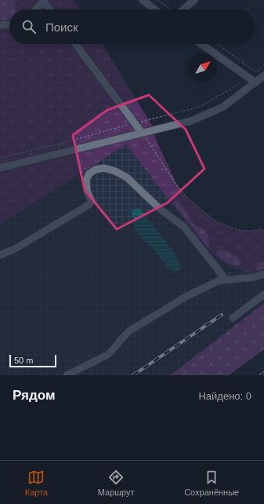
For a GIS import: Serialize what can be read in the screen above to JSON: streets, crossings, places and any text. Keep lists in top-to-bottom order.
{
  "scale_bar": "50 m",
  "north": "top right",
  "page": {
    "search": "Поиск",
    "scale": "50 m",
    "heading": ["Рядом", "Найдено: 0"],
    "nav": ["Карта", "Маршрут", "Сохранённые"]
  }
}
